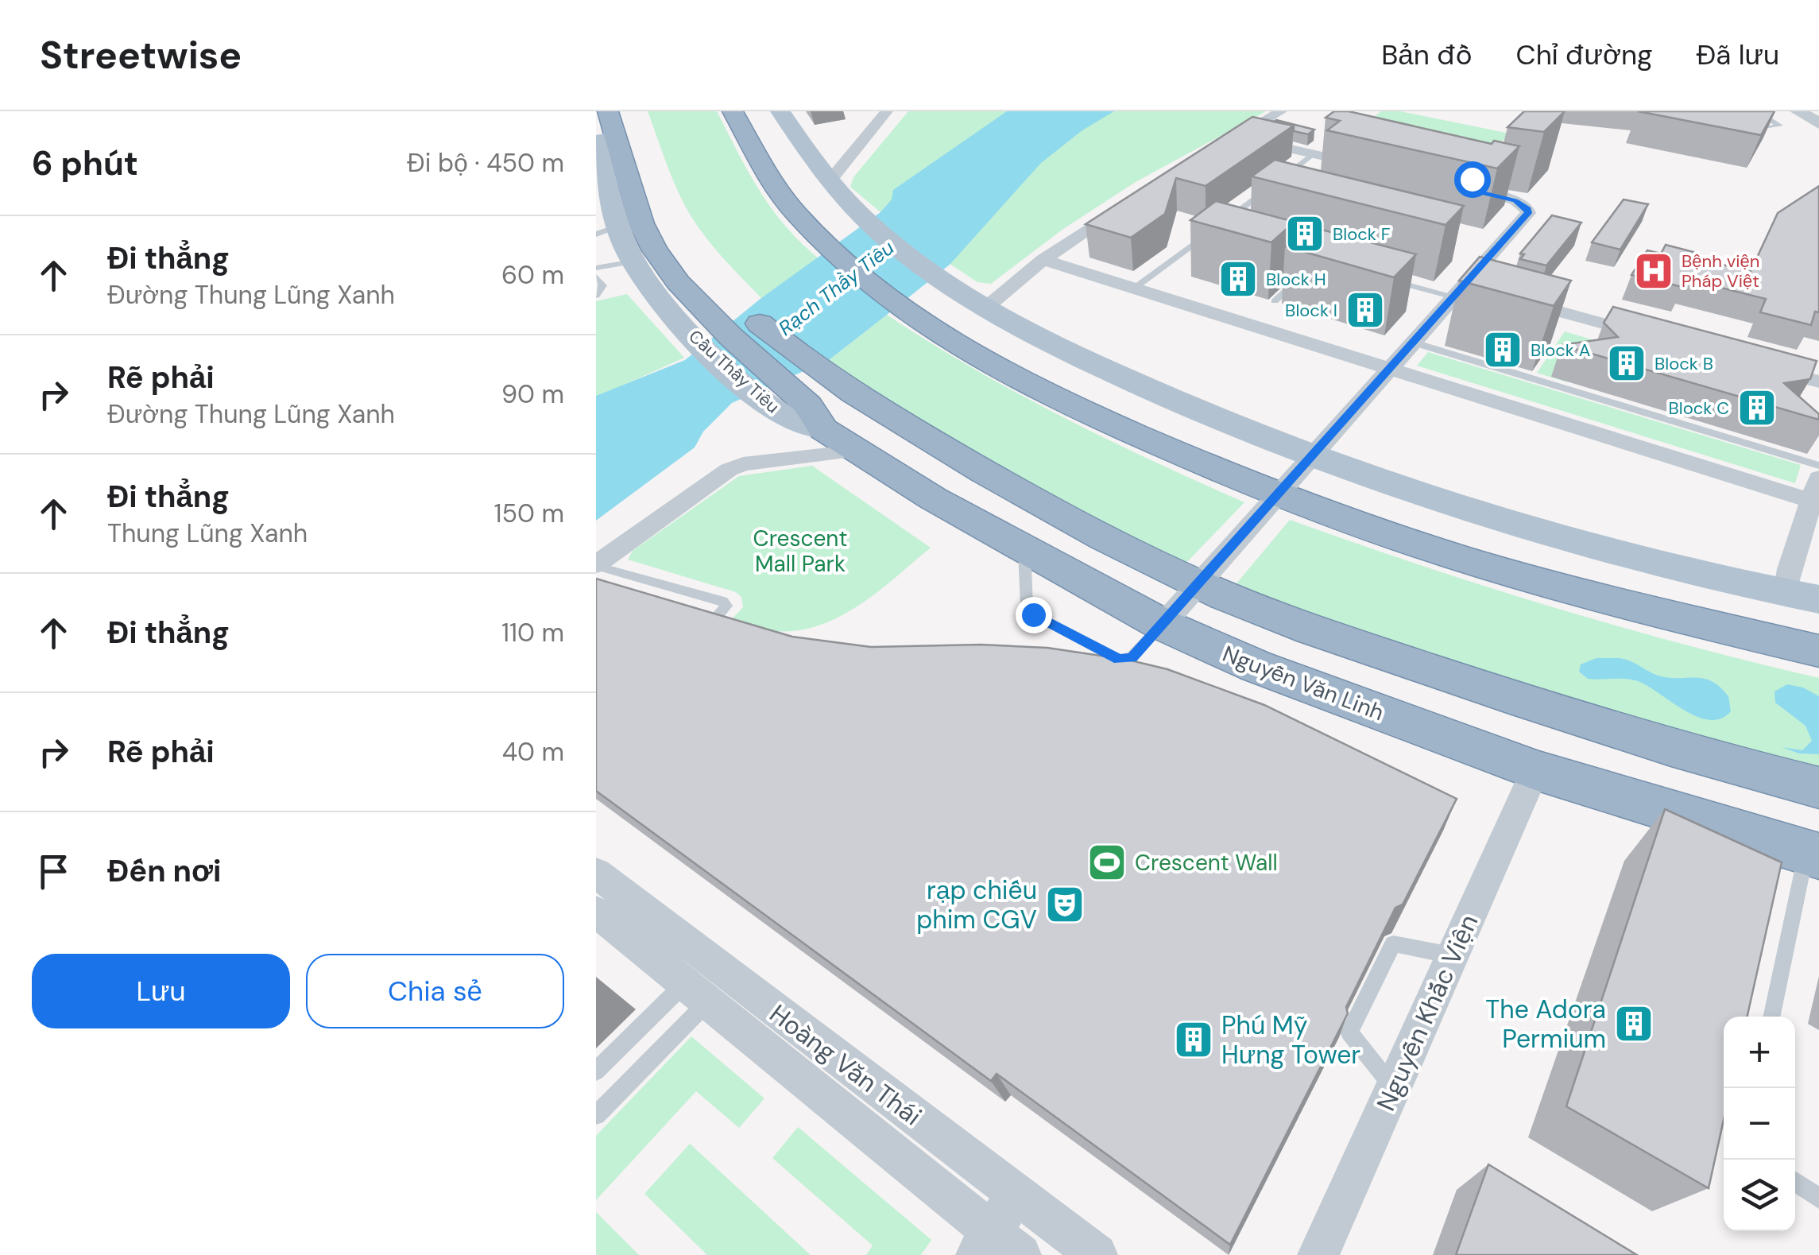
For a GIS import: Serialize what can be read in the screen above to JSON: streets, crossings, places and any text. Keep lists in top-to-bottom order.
{
  "streets": {
    "highway": ["Nguyễn Văn Linh"],
    "main road": ["Cầu Thầy Tiêu"],
    "street": ["Nguyễn Khắc Viện", "Hoàng Văn Thái"]
  },
  "crossings": [
    ["Cầu Thầy Tiêu", "Nguyễn Văn Linh"],
    ["Nguyễn Văn Linh", "Nguyễn Khắc Viện"]
  ],
  "water": ["Rạch Thầy Tiêu"],
  "parks": ["Crescent Mall Park"],
  "places": {
    "building": [
      "Block F",
      "Block H",
      "Block I",
      "Block A",
      "Block B",
      "Block C",
      "The Adora Permium",
      "Phú Mỹ Hưng Tower"
    ],
    "hospital": ["Bệnh viện Pháp Việt"],
    "sports": ["Crescent Wall"],
    "theatre": ["rạp chiếu phim CGV"]
  },
  "page": {
    "header": "Streetwise",
    "nav": ["Bản đồ", "Chỉ đường", "Đã lưu"],
    "heading": ["6 phút", "Đi bộ · 450 m"],
    "list": [
      ["Đi thẳng", "Đường Thung Lũng Xanh", "60 m"],
      ["Rẽ phải", "Đường Thung Lũng Xanh", "90 m"],
      ["Đi thẳng", "Thung Lũng Xanh", "150 m"],
      ["Đi thẳng", "110 m"],
      ["Rẽ phải", "40 m"],
      "Đến nơi"
    ],
    "buttons": ["Lưu", "Chia sẻ"],
    "map_buttons": ["+", "−"]
  }
}
